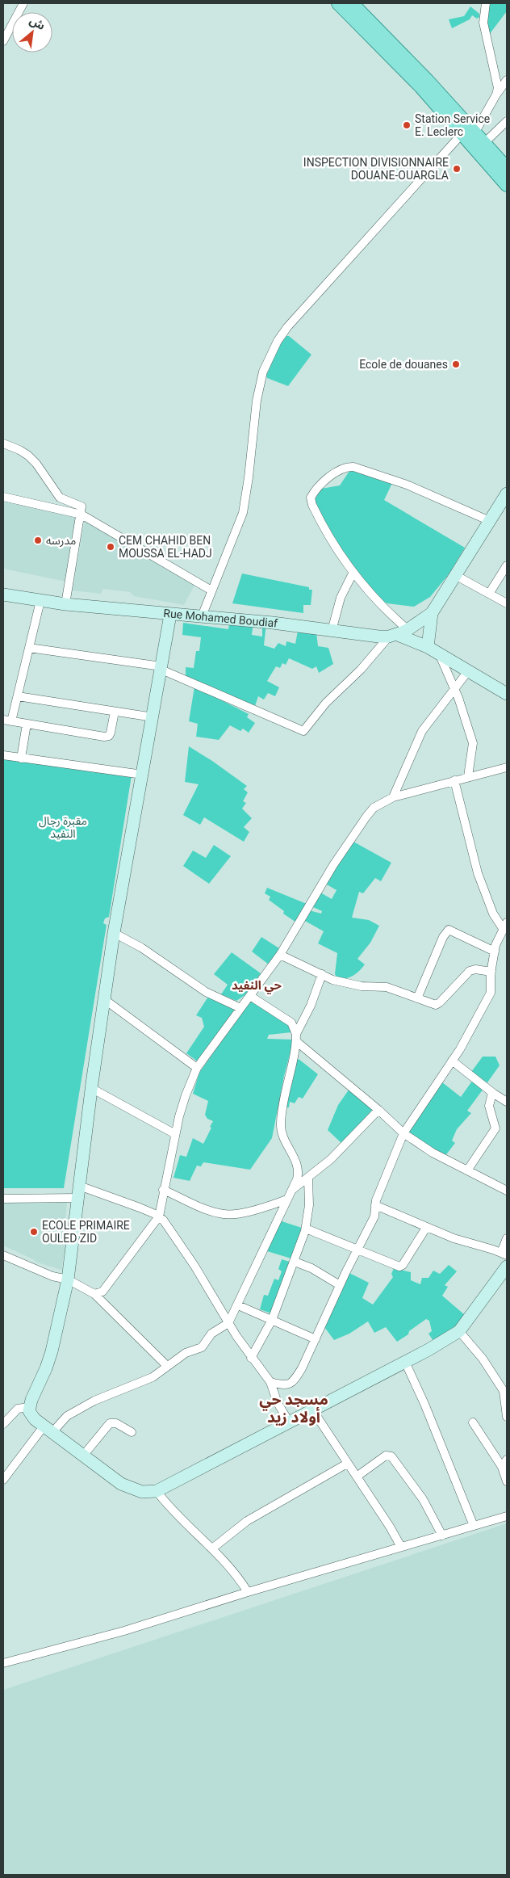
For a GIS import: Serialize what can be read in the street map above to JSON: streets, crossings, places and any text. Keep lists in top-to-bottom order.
{
  "streets": {
    "street": ["Rue Mohamed Boudiaf"]
  },
  "districts": ["حي النفيد", "مسجد حي أولاد زيد"],
  "parks": ["مقبرة رجال النفيد"],
  "places": [
    "Station Service E. Leclerc",
    "INSPECTION DIVISIONNAIRE DOUANE-OUARGLA",
    "Ecole de douanes",
    "مدرسه",
    "CEM CHAHID BEN MOUSSA EL-HADJ",
    "ECOLE PRIMAIRE OULED ZID"
  ],
  "north": "top right"
}
